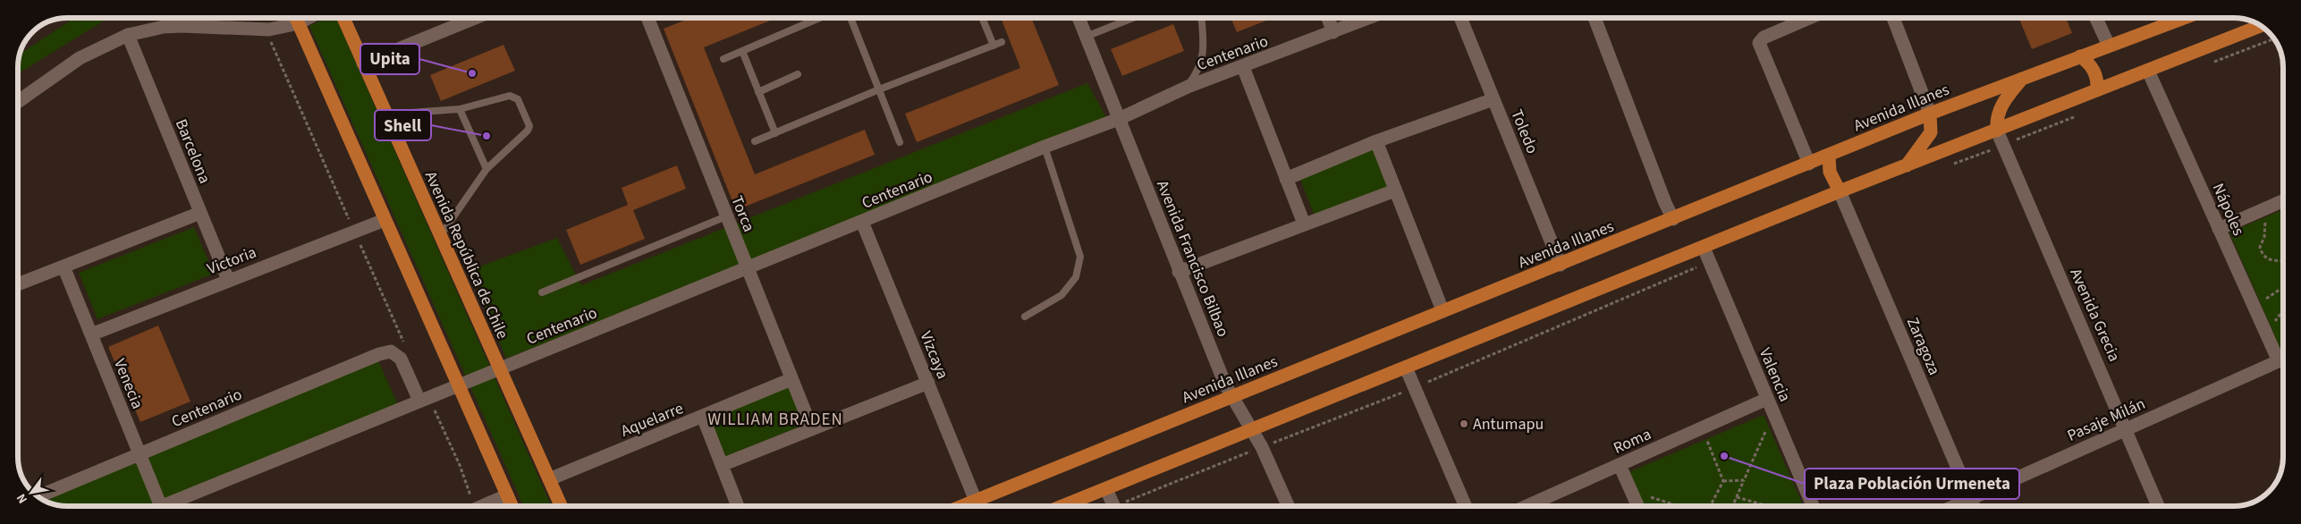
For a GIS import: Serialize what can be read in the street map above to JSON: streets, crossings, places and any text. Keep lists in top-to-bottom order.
{
  "streets": {
    "main road": ["Avenida Illanes", "Avenida República de Chile"],
    "street": [
      "Centenario",
      "Toledo",
      "Barcelona",
      "Nápoles",
      "Torca",
      "Avenida Francisco Bilbao",
      "Victoria",
      "Avenida Grecia",
      "Zaragoza",
      "Vizcaya",
      "Valencia",
      "Venecia",
      "Aquelarre",
      "Pasaje Milán",
      "Roma"
    ]
  },
  "crossings": [
    ["Centenario", "Torca"],
    ["Centenario", "Avenida República de Chile"],
    ["Centenario", "Avenida Francisco Bilbao"],
    ["Centenario", "Vizcaya"],
    ["Centenario", "Venecia"],
    ["Avenida Illanes", "Toledo"],
    ["Avenida Illanes", "Avenida Francisco Bilbao"],
    ["Avenida Illanes", "Vizcaya"],
    ["Barcelona", "Victoria"],
    ["Torca", "Aquelarre"],
    ["Avenida República de Chile", "Aquelarre"],
    ["Victoria", "Venecia"],
    ["Avenida Grecia", "Pasaje Milán"],
    ["Zaragoza", "Pasaje Milán"],
    ["Valencia", "Roma"]
  ],
  "districts": ["WILLIAM BRADEN"],
  "places": [
    "Upita",
    "Shell",
    "Antumapu",
    "Plaza Población Urmeneta"
  ],
  "north": "bottom left"
}
